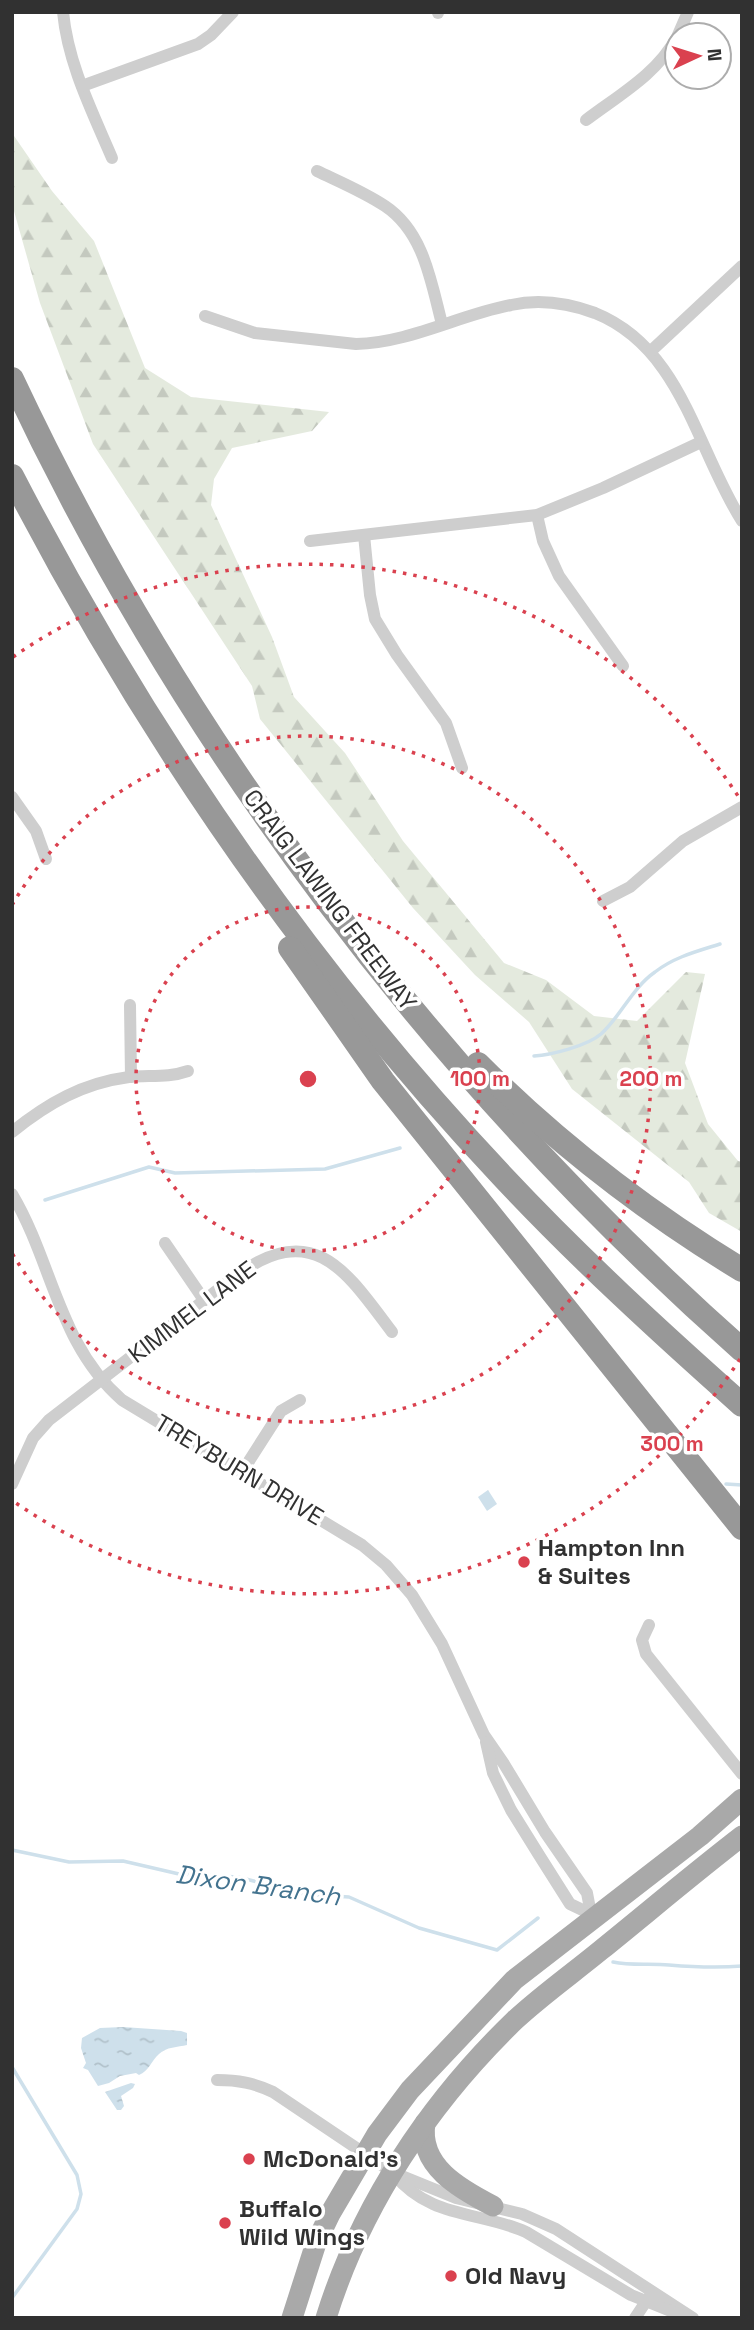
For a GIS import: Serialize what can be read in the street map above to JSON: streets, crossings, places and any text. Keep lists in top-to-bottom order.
{
  "streets": {
    "highway": ["CRAIG LAWING FREEWAY"],
    "street": ["KIMMEL LANE", "TREYBURN DRIVE"]
  },
  "crossings": [
    ["KIMMEL LANE", "TREYBURN DRIVE"]
  ],
  "water": ["Dixon Branch"],
  "places": [
    "Hampton Inn & Suites",
    "McDonald's",
    "Buffalo Wild Wings",
    "Old Navy"
  ],
  "north": "right",
  "rings": ["100 m", "200 m", "300 m"]
}
